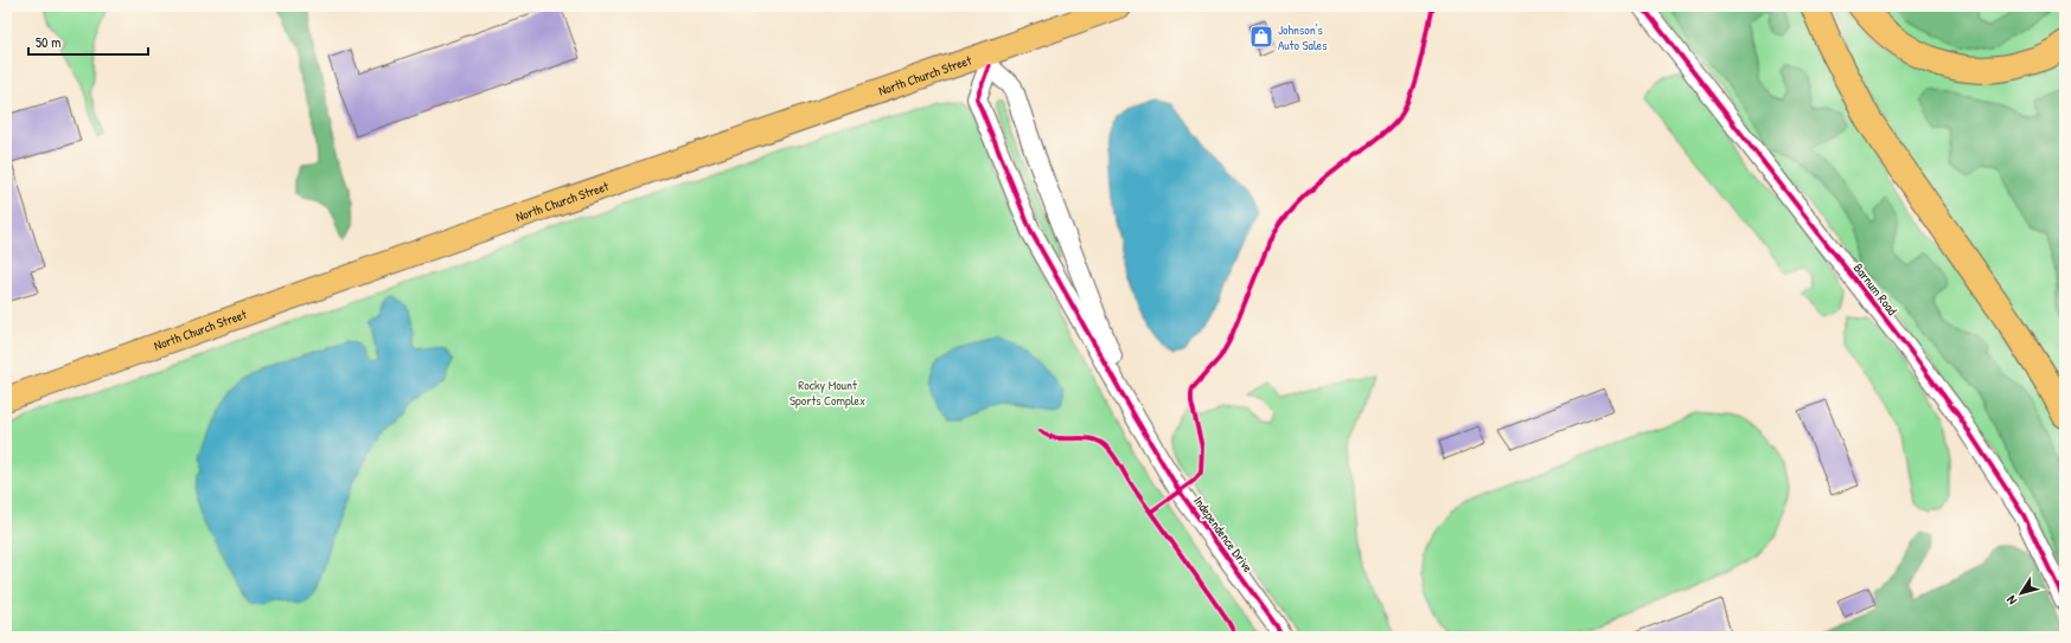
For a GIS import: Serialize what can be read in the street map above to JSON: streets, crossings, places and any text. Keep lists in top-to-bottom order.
{
  "streets": {
    "main road": ["North Church Street"],
    "street": ["Barnum Road", "Independence Drive"]
  },
  "parks": ["Rocky Mount Sports Complex"],
  "places": {
    "shop": ["Johnson's Auto Sales"]
  },
  "scale_bar": "50 m",
  "north": "bottom left"
}
